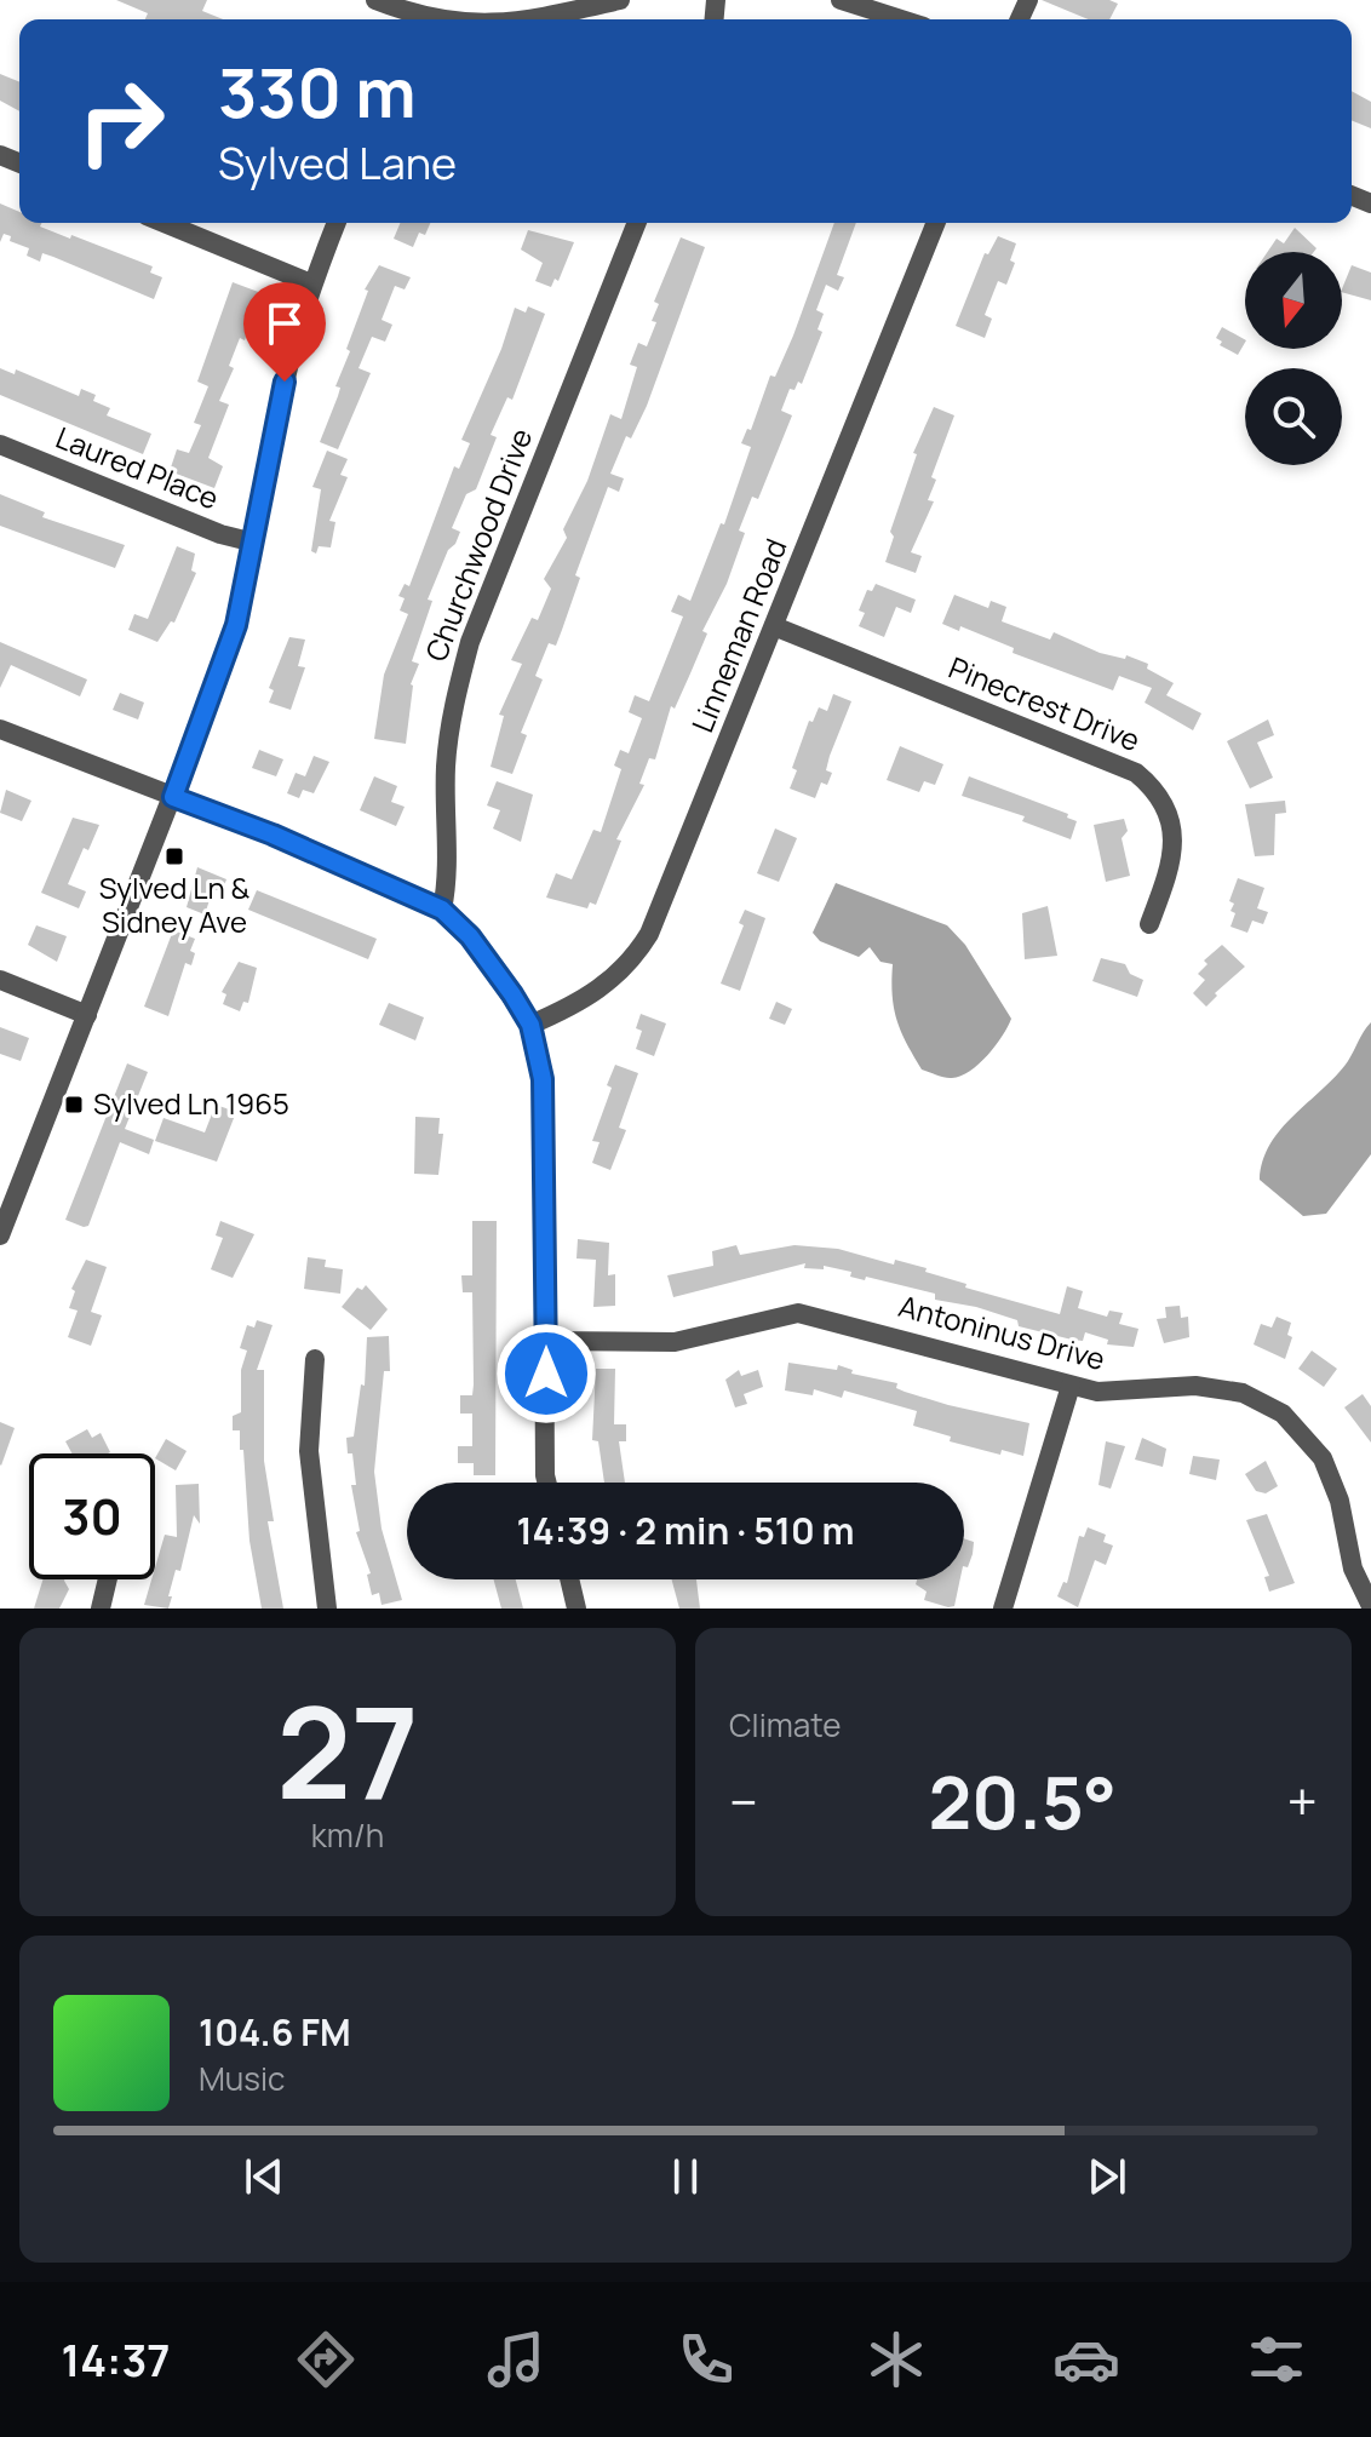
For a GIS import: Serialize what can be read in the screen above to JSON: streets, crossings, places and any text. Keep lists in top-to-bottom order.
{
  "streets": {
    "street": [
      "Laured Place",
      "Churchwood Drive",
      "Linneman Road",
      "Pinecrest Drive",
      "Antoninus Drive"
    ]
  },
  "crossings": [
    ["Linneman Road", "Pinecrest Drive"]
  ],
  "places": {
    "transit": ["Sylved Ln & Sidney Ave", "Sylved Ln 1965"]
  },
  "north": "bottom",
  "page": {
    "turn": ["330 m", "Sylved Lane"],
    "limit": "30",
    "trip": "14:39 · 2 min · 510 m",
    "tile": [
      ["27", "km/h"],
      "Climate"
    ],
    "heat": ["−", "20.5°", "+"],
    "song": ["104.6 FM", "Music"],
    "tabs": "14:37"
  }
}
